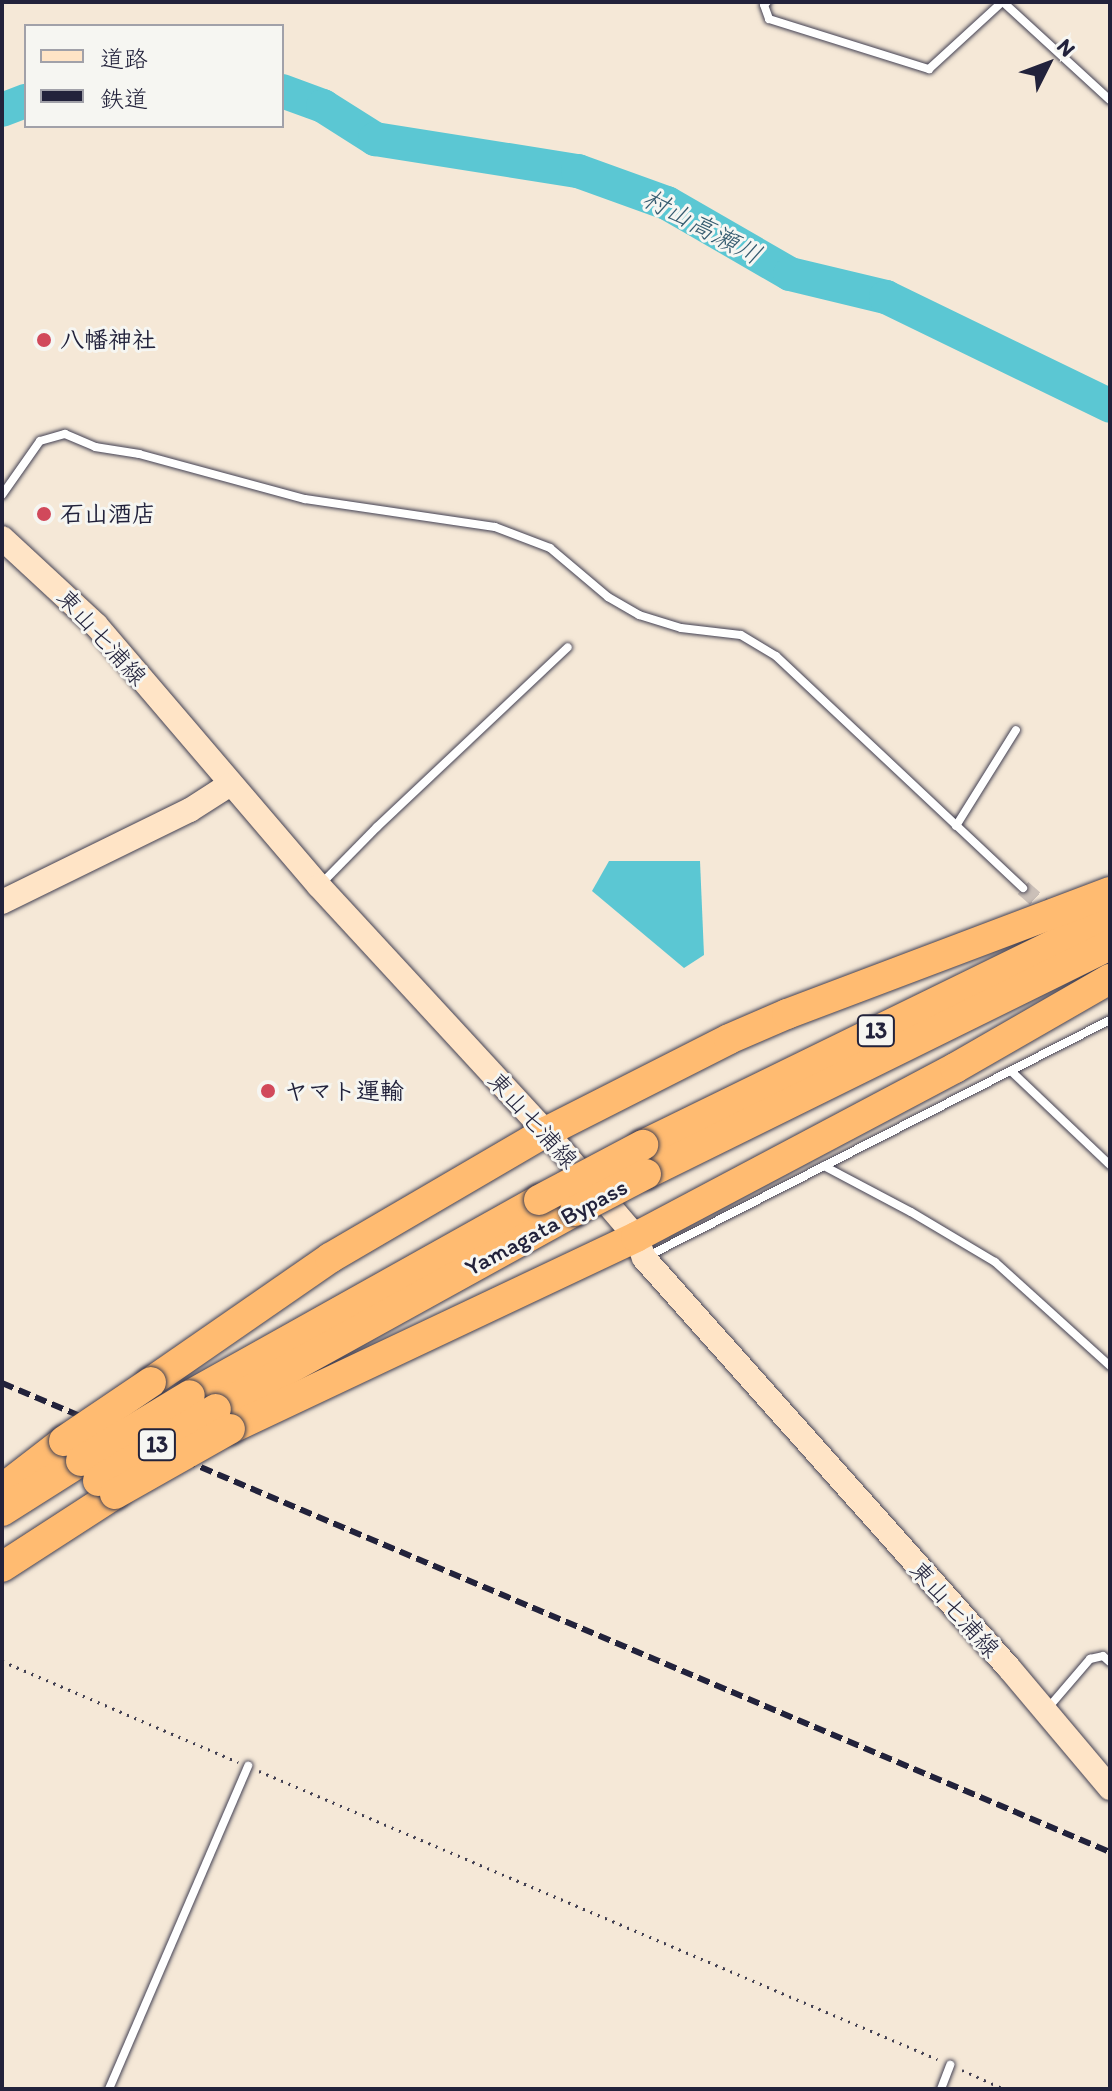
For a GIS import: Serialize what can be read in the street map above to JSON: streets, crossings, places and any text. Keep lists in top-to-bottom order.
{
  "streets": {
    "highway": ["13", "Yamagata Bypass"],
    "main road": ["東山七浦線"]
  },
  "water": ["村山高瀬川"],
  "places": ["八幡神社", "石山酒店", "ヤマト運輸"],
  "legend": ["道路", "鉄道"],
  "north": "top right"
}
